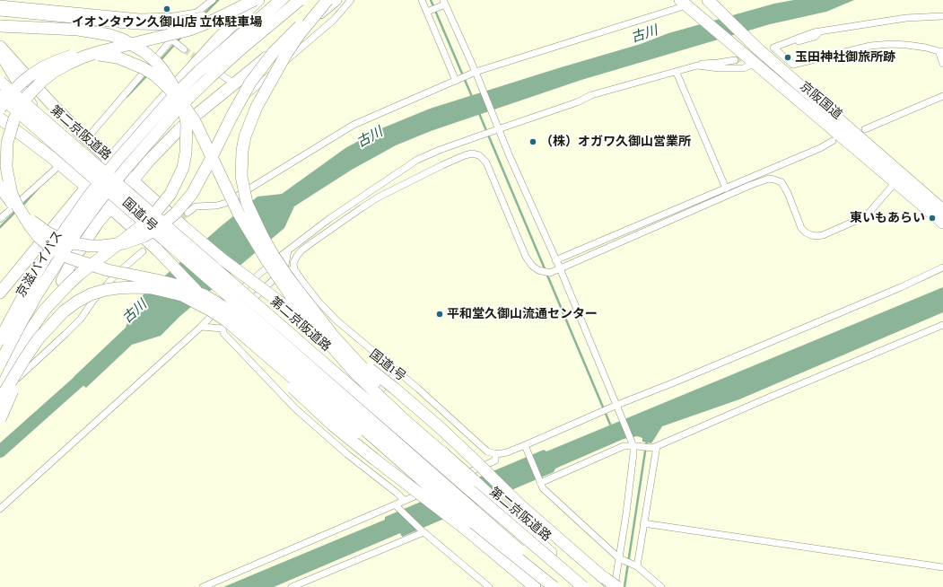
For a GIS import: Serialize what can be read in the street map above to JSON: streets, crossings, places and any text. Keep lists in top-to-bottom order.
{
  "streets": {
    "highway": [
      "京阪国道",
      "第二京阪道路",
      "国道1号",
      "京滋バイパス"
    ]
  },
  "water": ["古川"],
  "places": [
    "イオンタウン久御山店 立体駐車場",
    "玉田神社御旅所跡",
    "（株）オガワ久御山営業所",
    "東いもあらい",
    "平和堂久御山流通センター"
  ]
}
